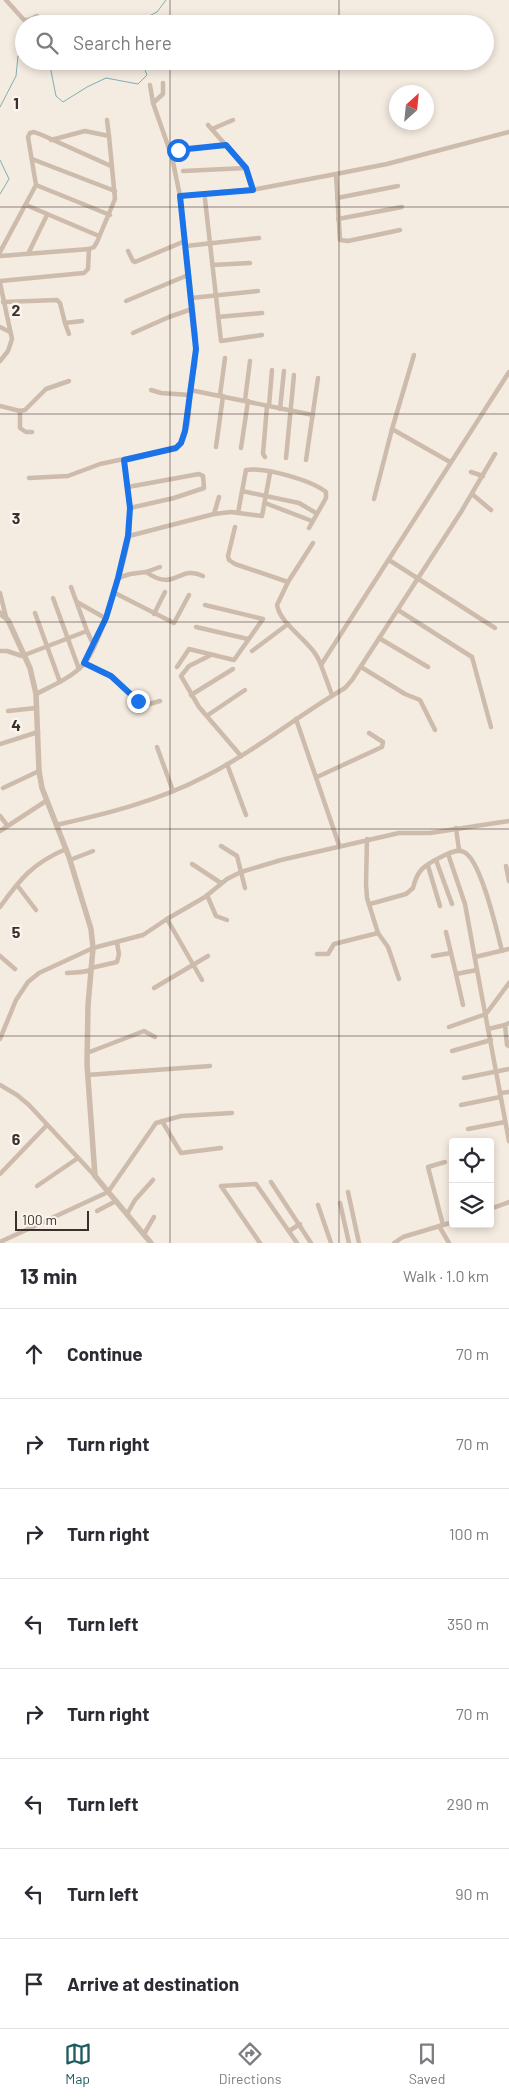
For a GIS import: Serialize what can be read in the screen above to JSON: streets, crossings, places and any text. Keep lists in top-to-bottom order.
{
  "scale_bar": "100 m",
  "north": "top right",
  "page": {
    "search": "Search here",
    "scale": "100 m",
    "heading": ["13 min", "Walk · 1.0 km"],
    "list": [
      ["Continue", "70 m"],
      ["Turn right", "70 m"],
      ["Turn right", "100 m"],
      ["Turn left", "350 m"],
      ["Turn right", "70 m"],
      ["Turn left", "290 m"],
      ["Turn left", "90 m"],
      "Arrive at destination"
    ],
    "nav": ["Map", "Directions", "Saved"]
  },
  "grid": {
    "rows": [
      "1",
      "2",
      "3",
      "4",
      "5",
      "6"
    ]
  }
}
